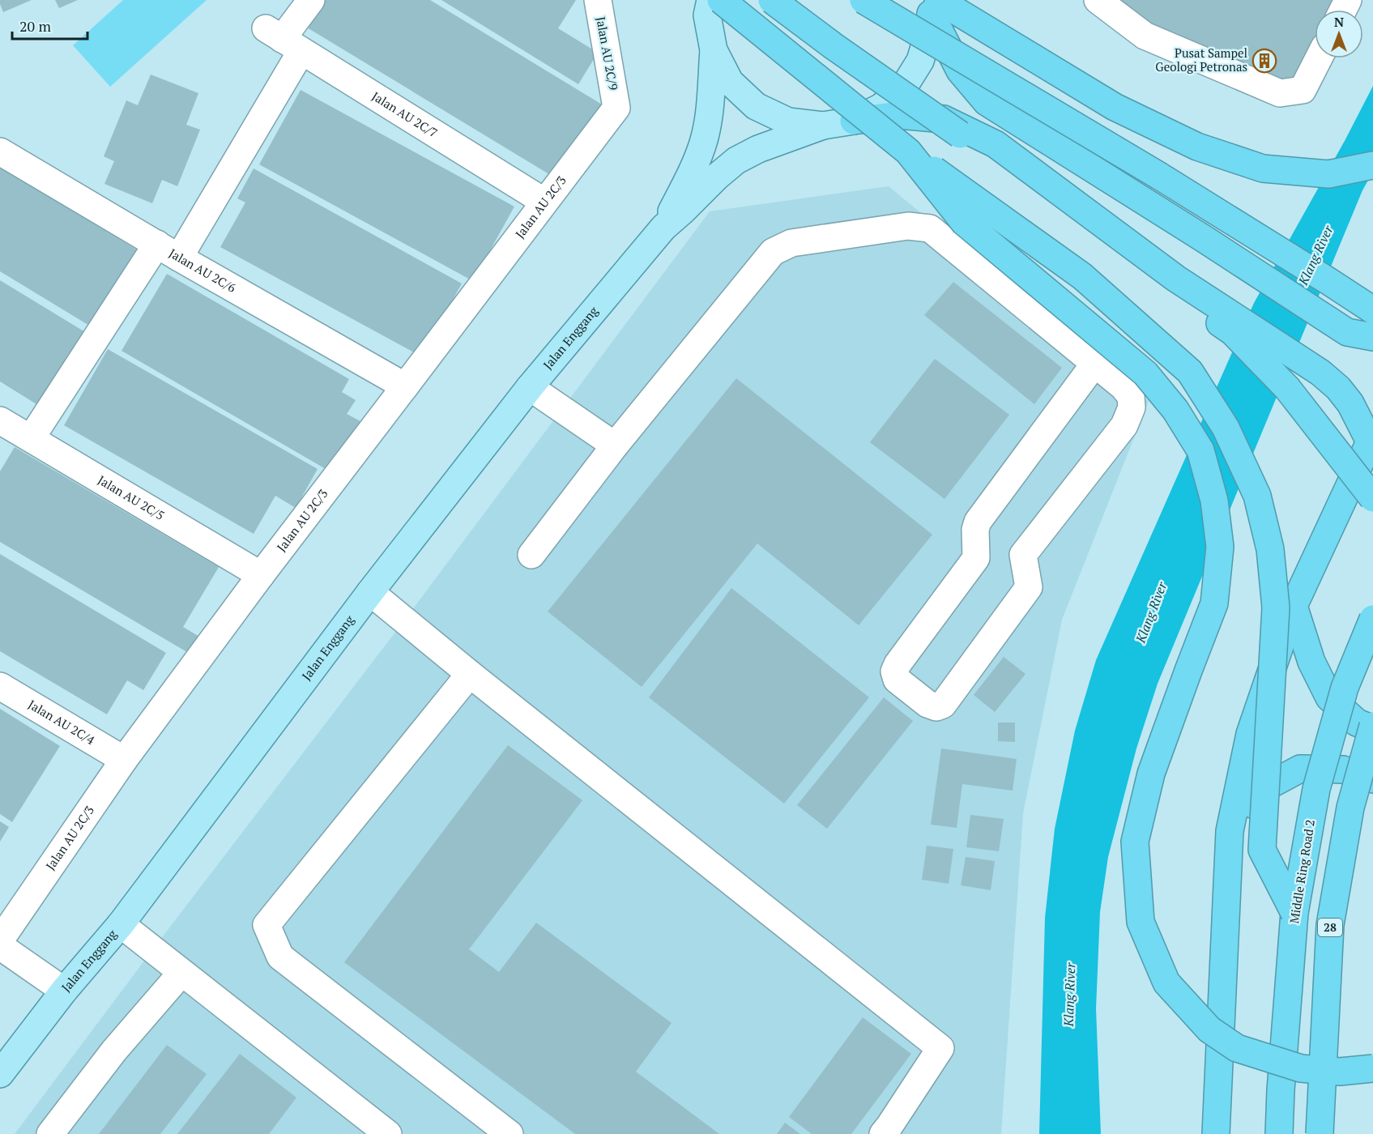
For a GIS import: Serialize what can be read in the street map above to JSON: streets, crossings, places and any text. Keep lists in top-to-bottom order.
{
  "streets": {
    "highway": ["Middle Ring Road 2", "28"],
    "main road": ["Jalan Enggang"],
    "street": [
      "Jalan AU 2C/9",
      "Jalan AU 2C/7",
      "Jalan AU 2C/3",
      "Jalan AU 2C/6",
      "Jalan AU 2C/5",
      "Jalan AU 2C/4"
    ]
  },
  "crossings": [
    ["Jalan AU 2C/9", "Jalan AU 2C/3"],
    ["Jalan AU 2C/7", "Jalan AU 2C/3"],
    ["Jalan AU 2C/3", "Jalan AU 2C/6"],
    ["Jalan AU 2C/3", "Jalan AU 2C/5"],
    ["Jalan AU 2C/3", "Jalan AU 2C/4"]
  ],
  "water": ["Klang River"],
  "places": {
    "building": ["Pusat Sampel Geologi Petronas"]
  },
  "scale_bar": "20 m",
  "north": "top"
}
